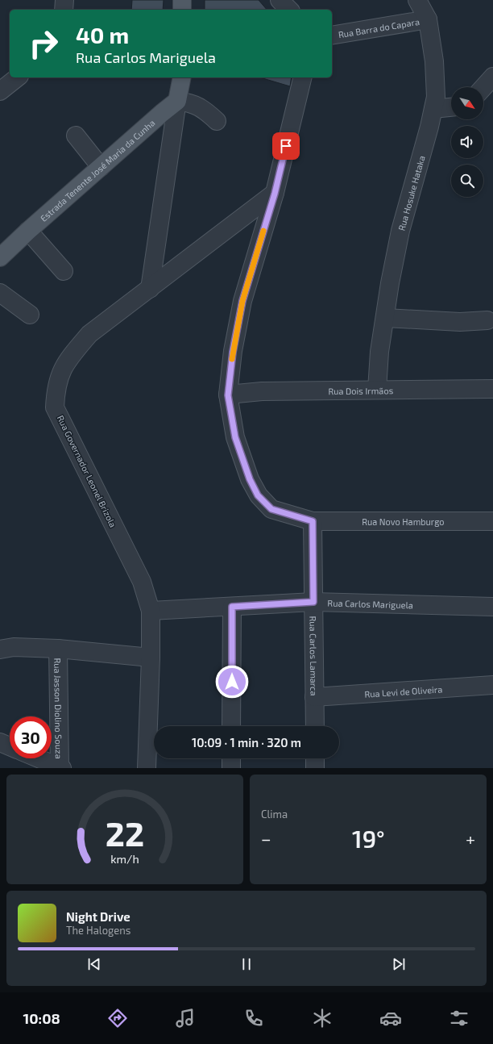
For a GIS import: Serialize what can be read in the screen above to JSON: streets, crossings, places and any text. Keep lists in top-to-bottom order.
{
  "streets": {
    "main road": ["Estrada Tenente José Maria da Cunha"],
    "street": [
      "Rua Barra do Capara",
      "Rua Hosuke Hataka",
      "Rua Dois Irmãos",
      "Rua Governador Leonel Brizola",
      "Rua Novo Hamburgo",
      "Rua Carlos Mariguela",
      "Rua Carlos Lamarca",
      "Rua Levi de Oliveira",
      "Rua Jasson Diolino Souza"
    ]
  },
  "crossings": [
    ["Rua Barra do Capara", "Rua Hosuke Hataka"],
    ["Rua Hosuke Hataka", "Rua Dois Irmãos"],
    ["Rua Dois Irmãos", "Rua Novo Hamburgo"],
    ["Rua Governador Leonel Brizola", "Rua Novo Hamburgo"],
    ["Rua Governador Leonel Brizola", "Rua Carlos Mariguela"],
    ["Rua Novo Hamburgo", "Rua Carlos Lamarca"],
    ["Rua Carlos Mariguela", "Rua Carlos Lamarca"],
    ["Rua Carlos Lamarca", "Rua Levi de Oliveira"]
  ],
  "north": "bottom right",
  "page": {
    "turn": ["40 m", "Rua Carlos Mariguela"],
    "limit": "30",
    "trip": "10:09 · 1 min · 320 m",
    "tile": "Clima",
    "heat": ["−", "19°", "+"],
    "song": ["Night Drive", "The Halogens"],
    "tabs": "10:08",
    "gauge": ["22", "km/h"]
  }
}
